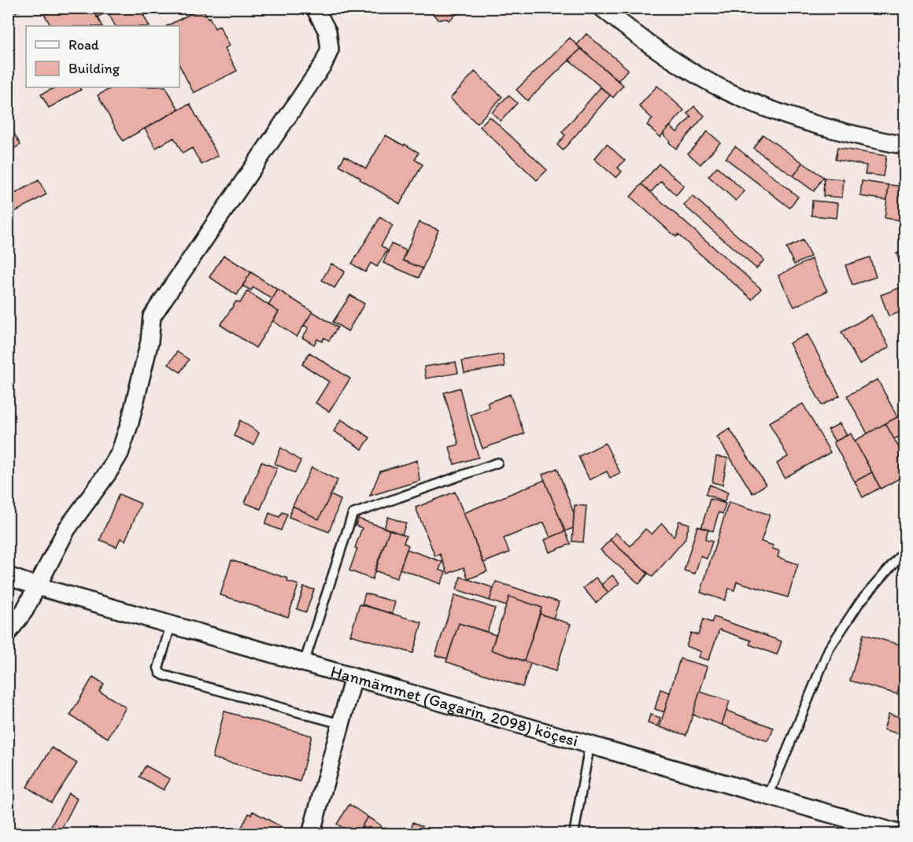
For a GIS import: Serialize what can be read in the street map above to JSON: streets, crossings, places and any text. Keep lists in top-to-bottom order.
{
  "streets": {
    "street": ["Hanmämmet (Gagarin, 2098) köçesi"]
  },
  "legend": ["Road", "Building"]
}
